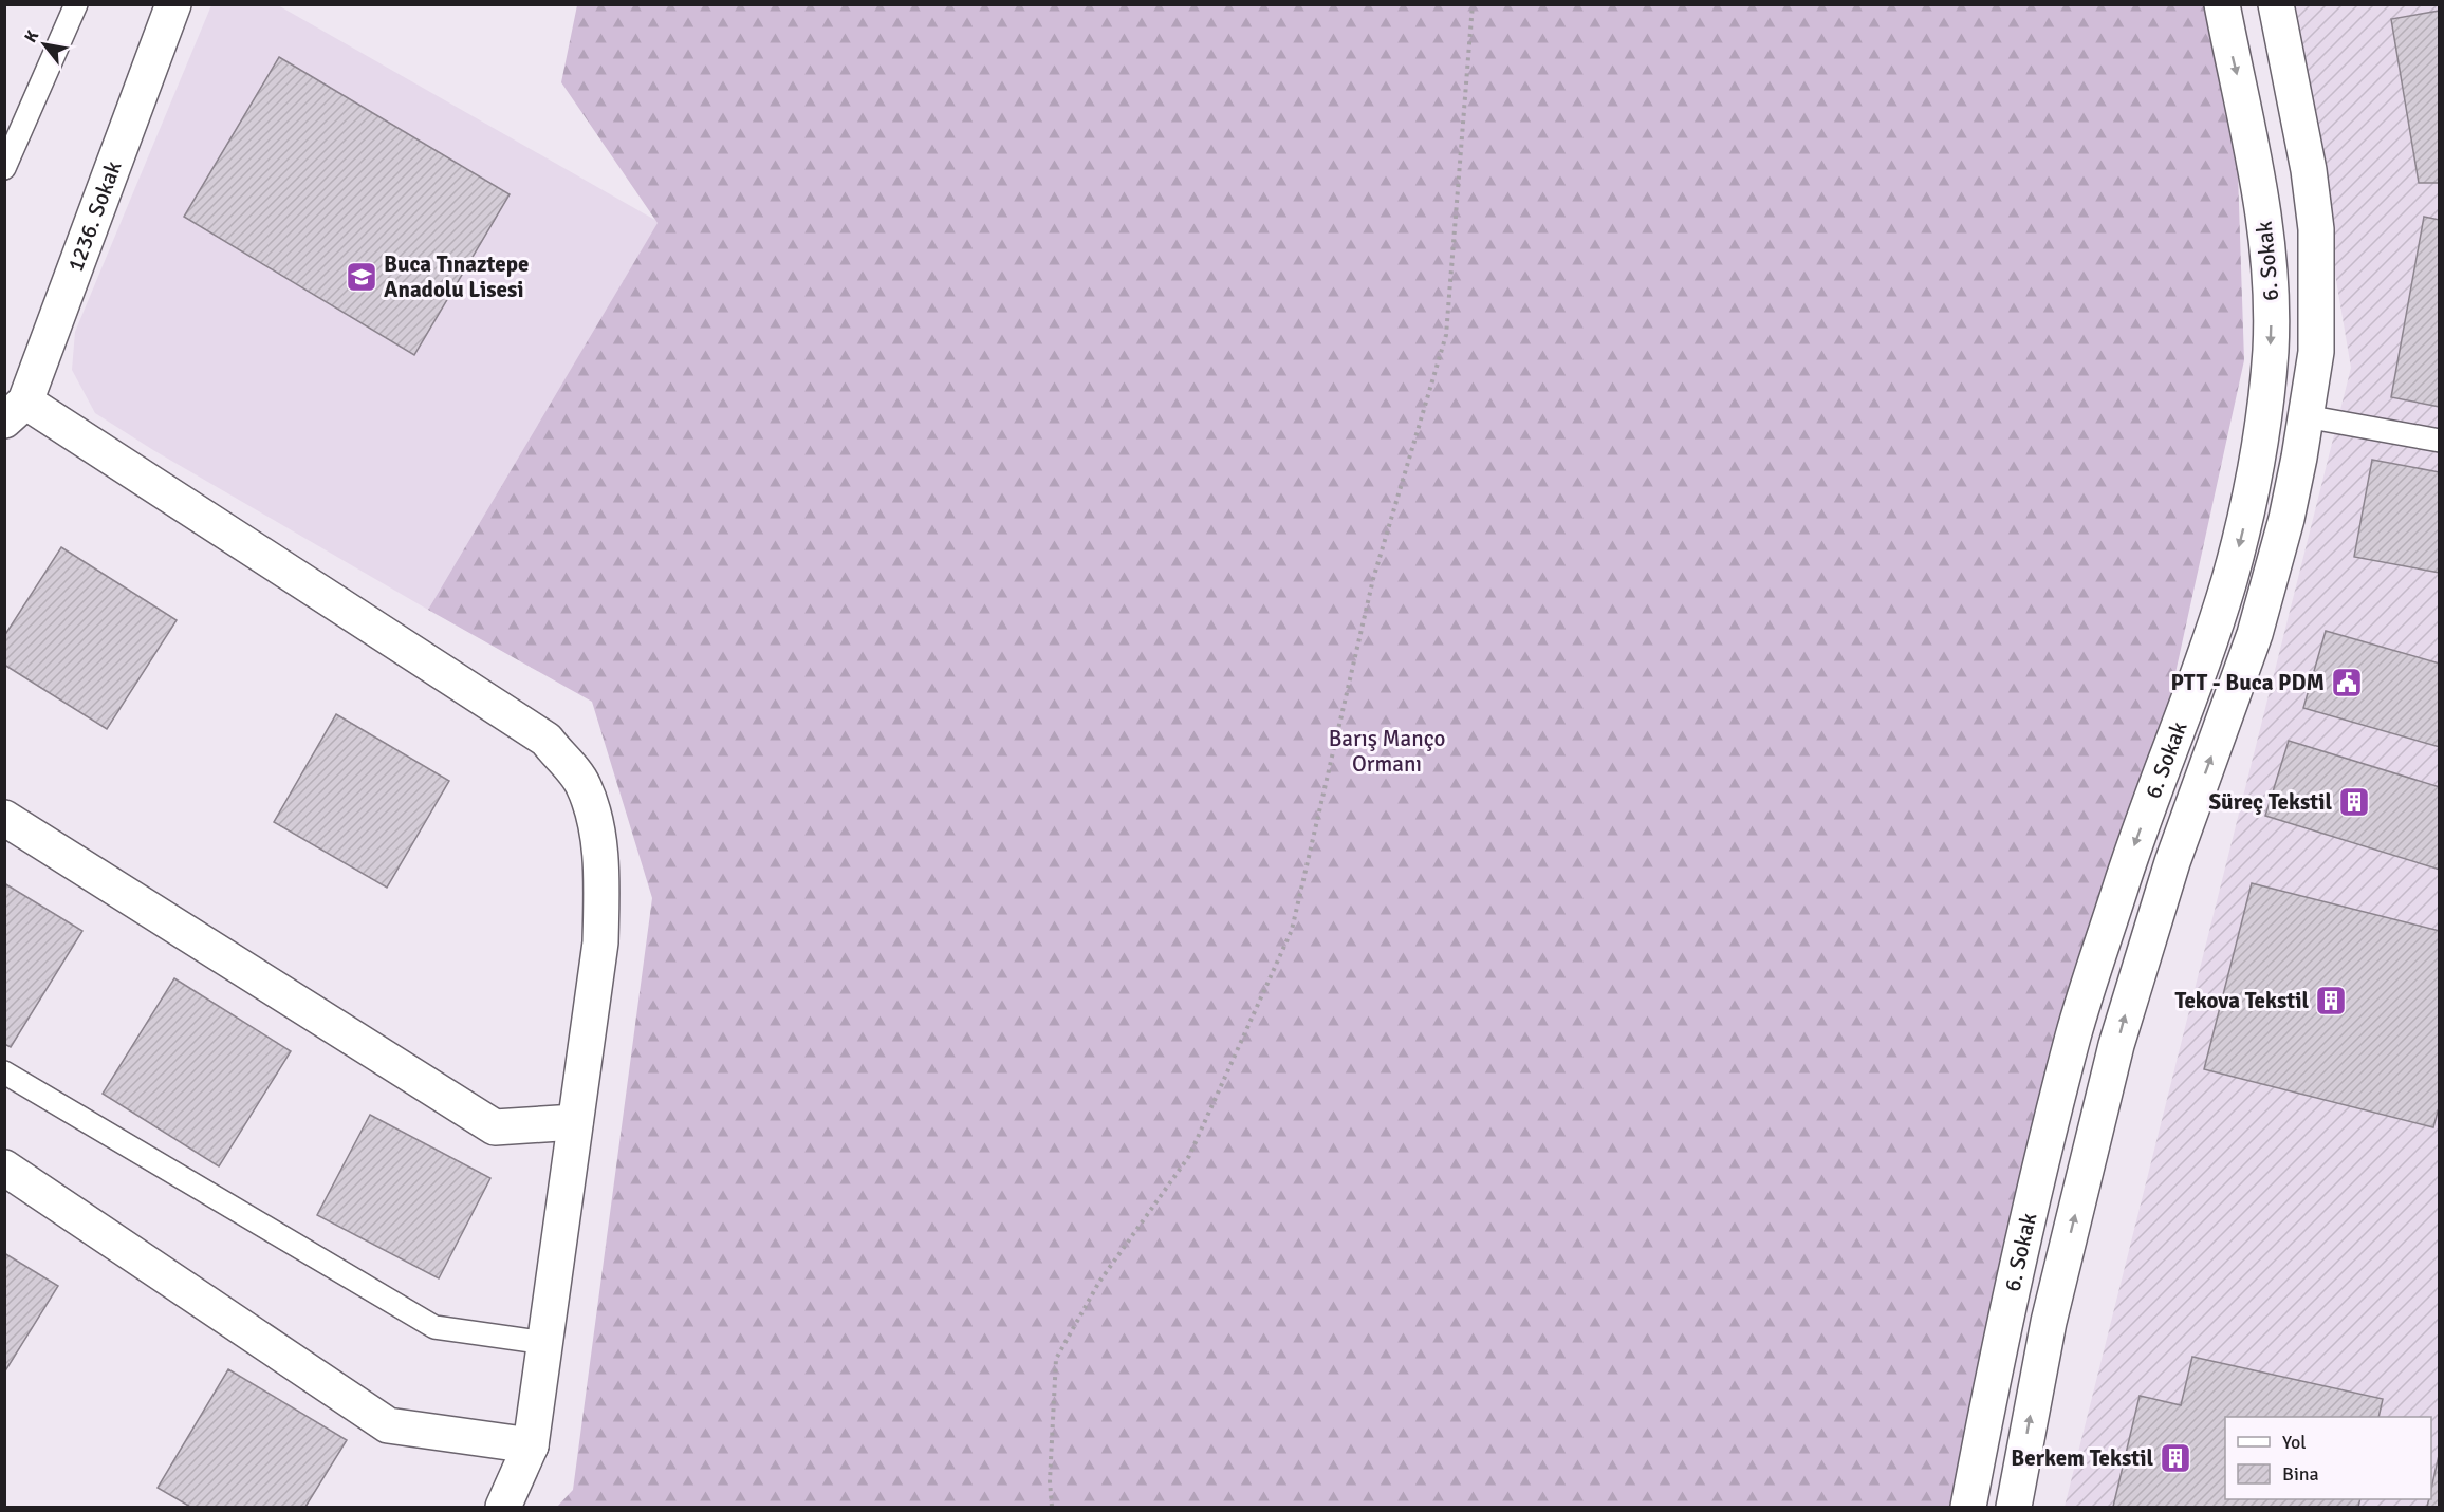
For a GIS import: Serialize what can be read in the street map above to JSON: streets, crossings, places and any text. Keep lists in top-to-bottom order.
{
  "streets": {
    "street": ["1236. Sokak", "6. Sokak"]
  },
  "parks": ["Barış Manço Ormanı"],
  "places": {
    "school or university": ["Buca Tınaztepe Anadolu Lisesi"],
    "public building": ["PTT - Buca PDM"],
    "building": ["Süreç Tekstil", "Tekova Tekstil", "Berkem Tekstil"]
  },
  "legend": ["Yol", "Bina"],
  "north": "top left"
}
